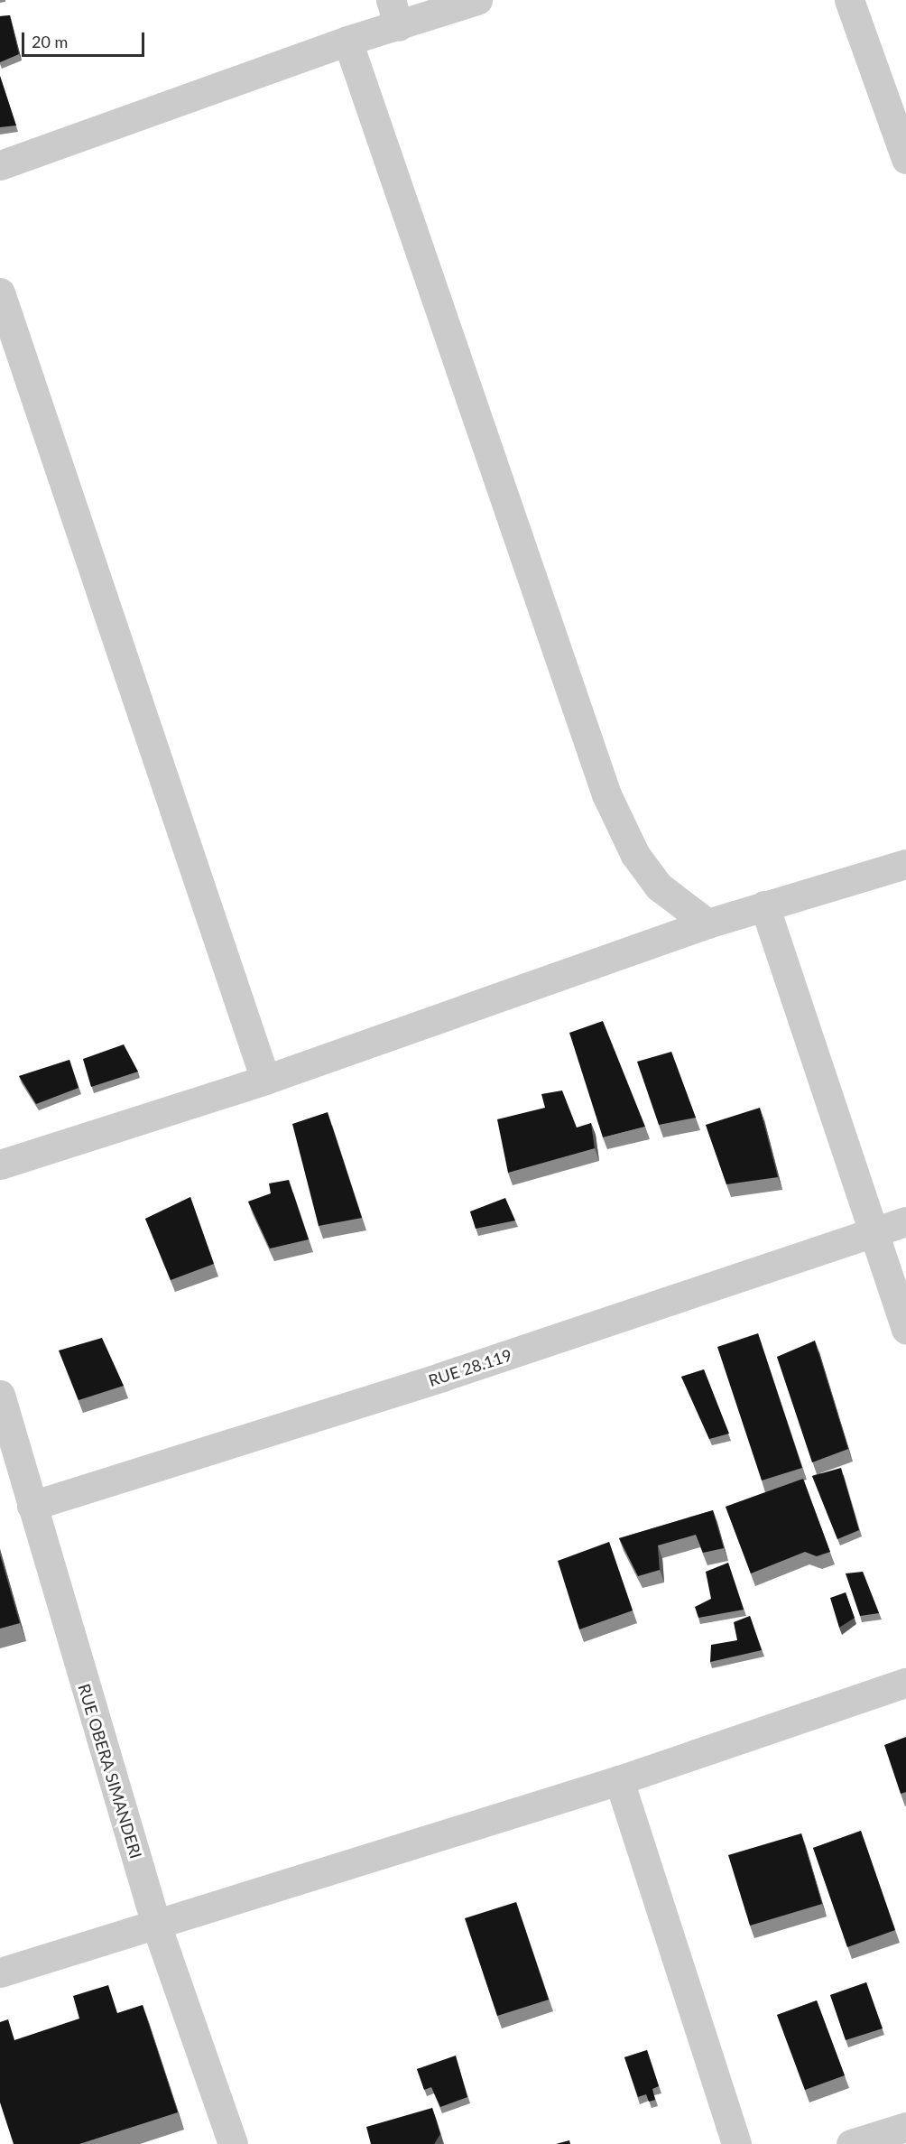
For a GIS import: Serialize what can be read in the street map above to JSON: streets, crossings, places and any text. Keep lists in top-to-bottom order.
{
  "streets": {
    "street": ["RUE 28.119", "RUE OBERA SIMANDERI"]
  },
  "crossings": [
    ["RUE 28.119", "RUE OBERA SIMANDERI"]
  ],
  "scale_bar": "20 m"
}
